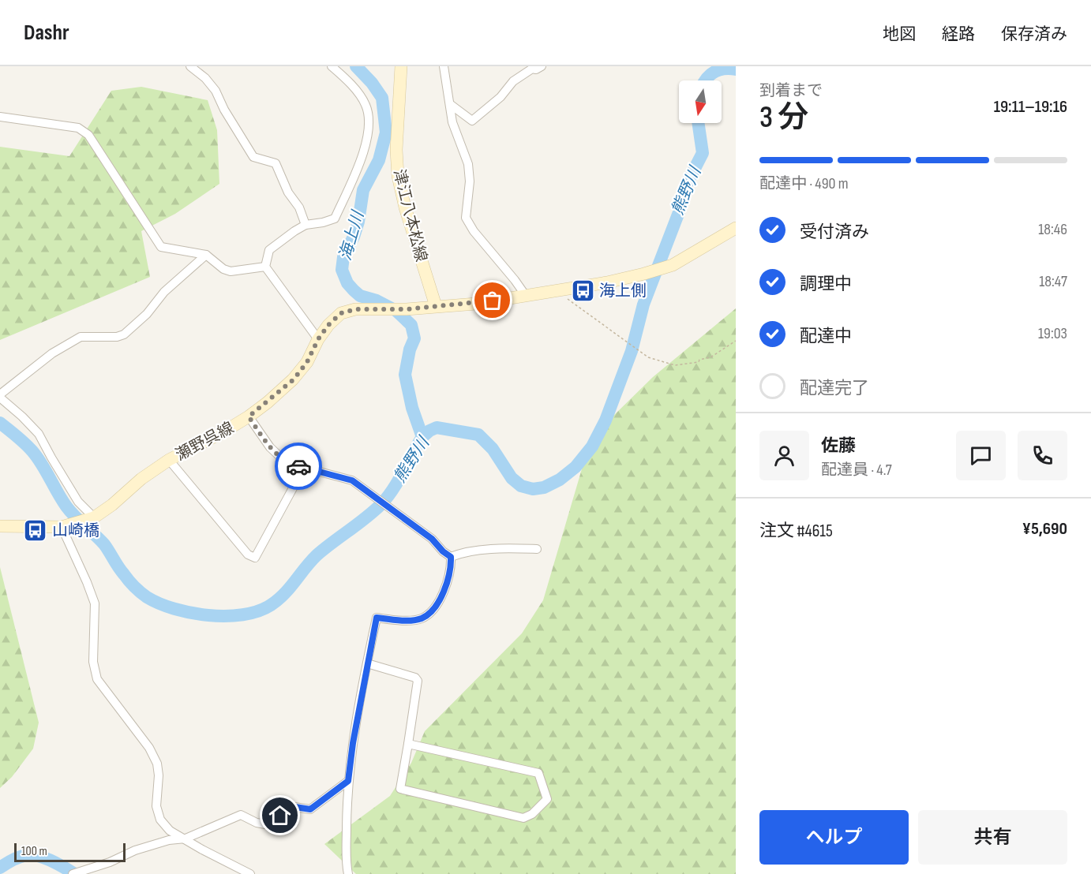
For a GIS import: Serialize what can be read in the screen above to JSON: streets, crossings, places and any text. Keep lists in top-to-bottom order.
{
  "streets": {
    "main road": ["津江八本松線", "瀬野呉線"]
  },
  "crossings": [
    ["津江八本松線", "瀬野呉線"]
  ],
  "water": ["熊野川", "海上川"],
  "places": {
    "bus stop": ["海上側", "山崎橋"]
  },
  "scale_bar": "100 m",
  "north": "bottom",
  "page": {
    "header": "Dashr",
    "nav": ["地図", "経路", "保存済み"],
    "heading": ["3 分", "到着まで", "19:11–19:16"],
    "panel": [
      "佐藤",
      "配達員 · 4.7",
      "注文 #4615",
      "¥5,690"
    ],
    "bar": "配達中 · 490 m",
    "list": [
      ["受付済み", "18:46"],
      ["調理中", "18:47"],
      ["配達中", "19:03"],
      "配達完了"
    ],
    "buttons": ["ヘルプ", "共有"],
    "scale": "100 m"
  }
}
